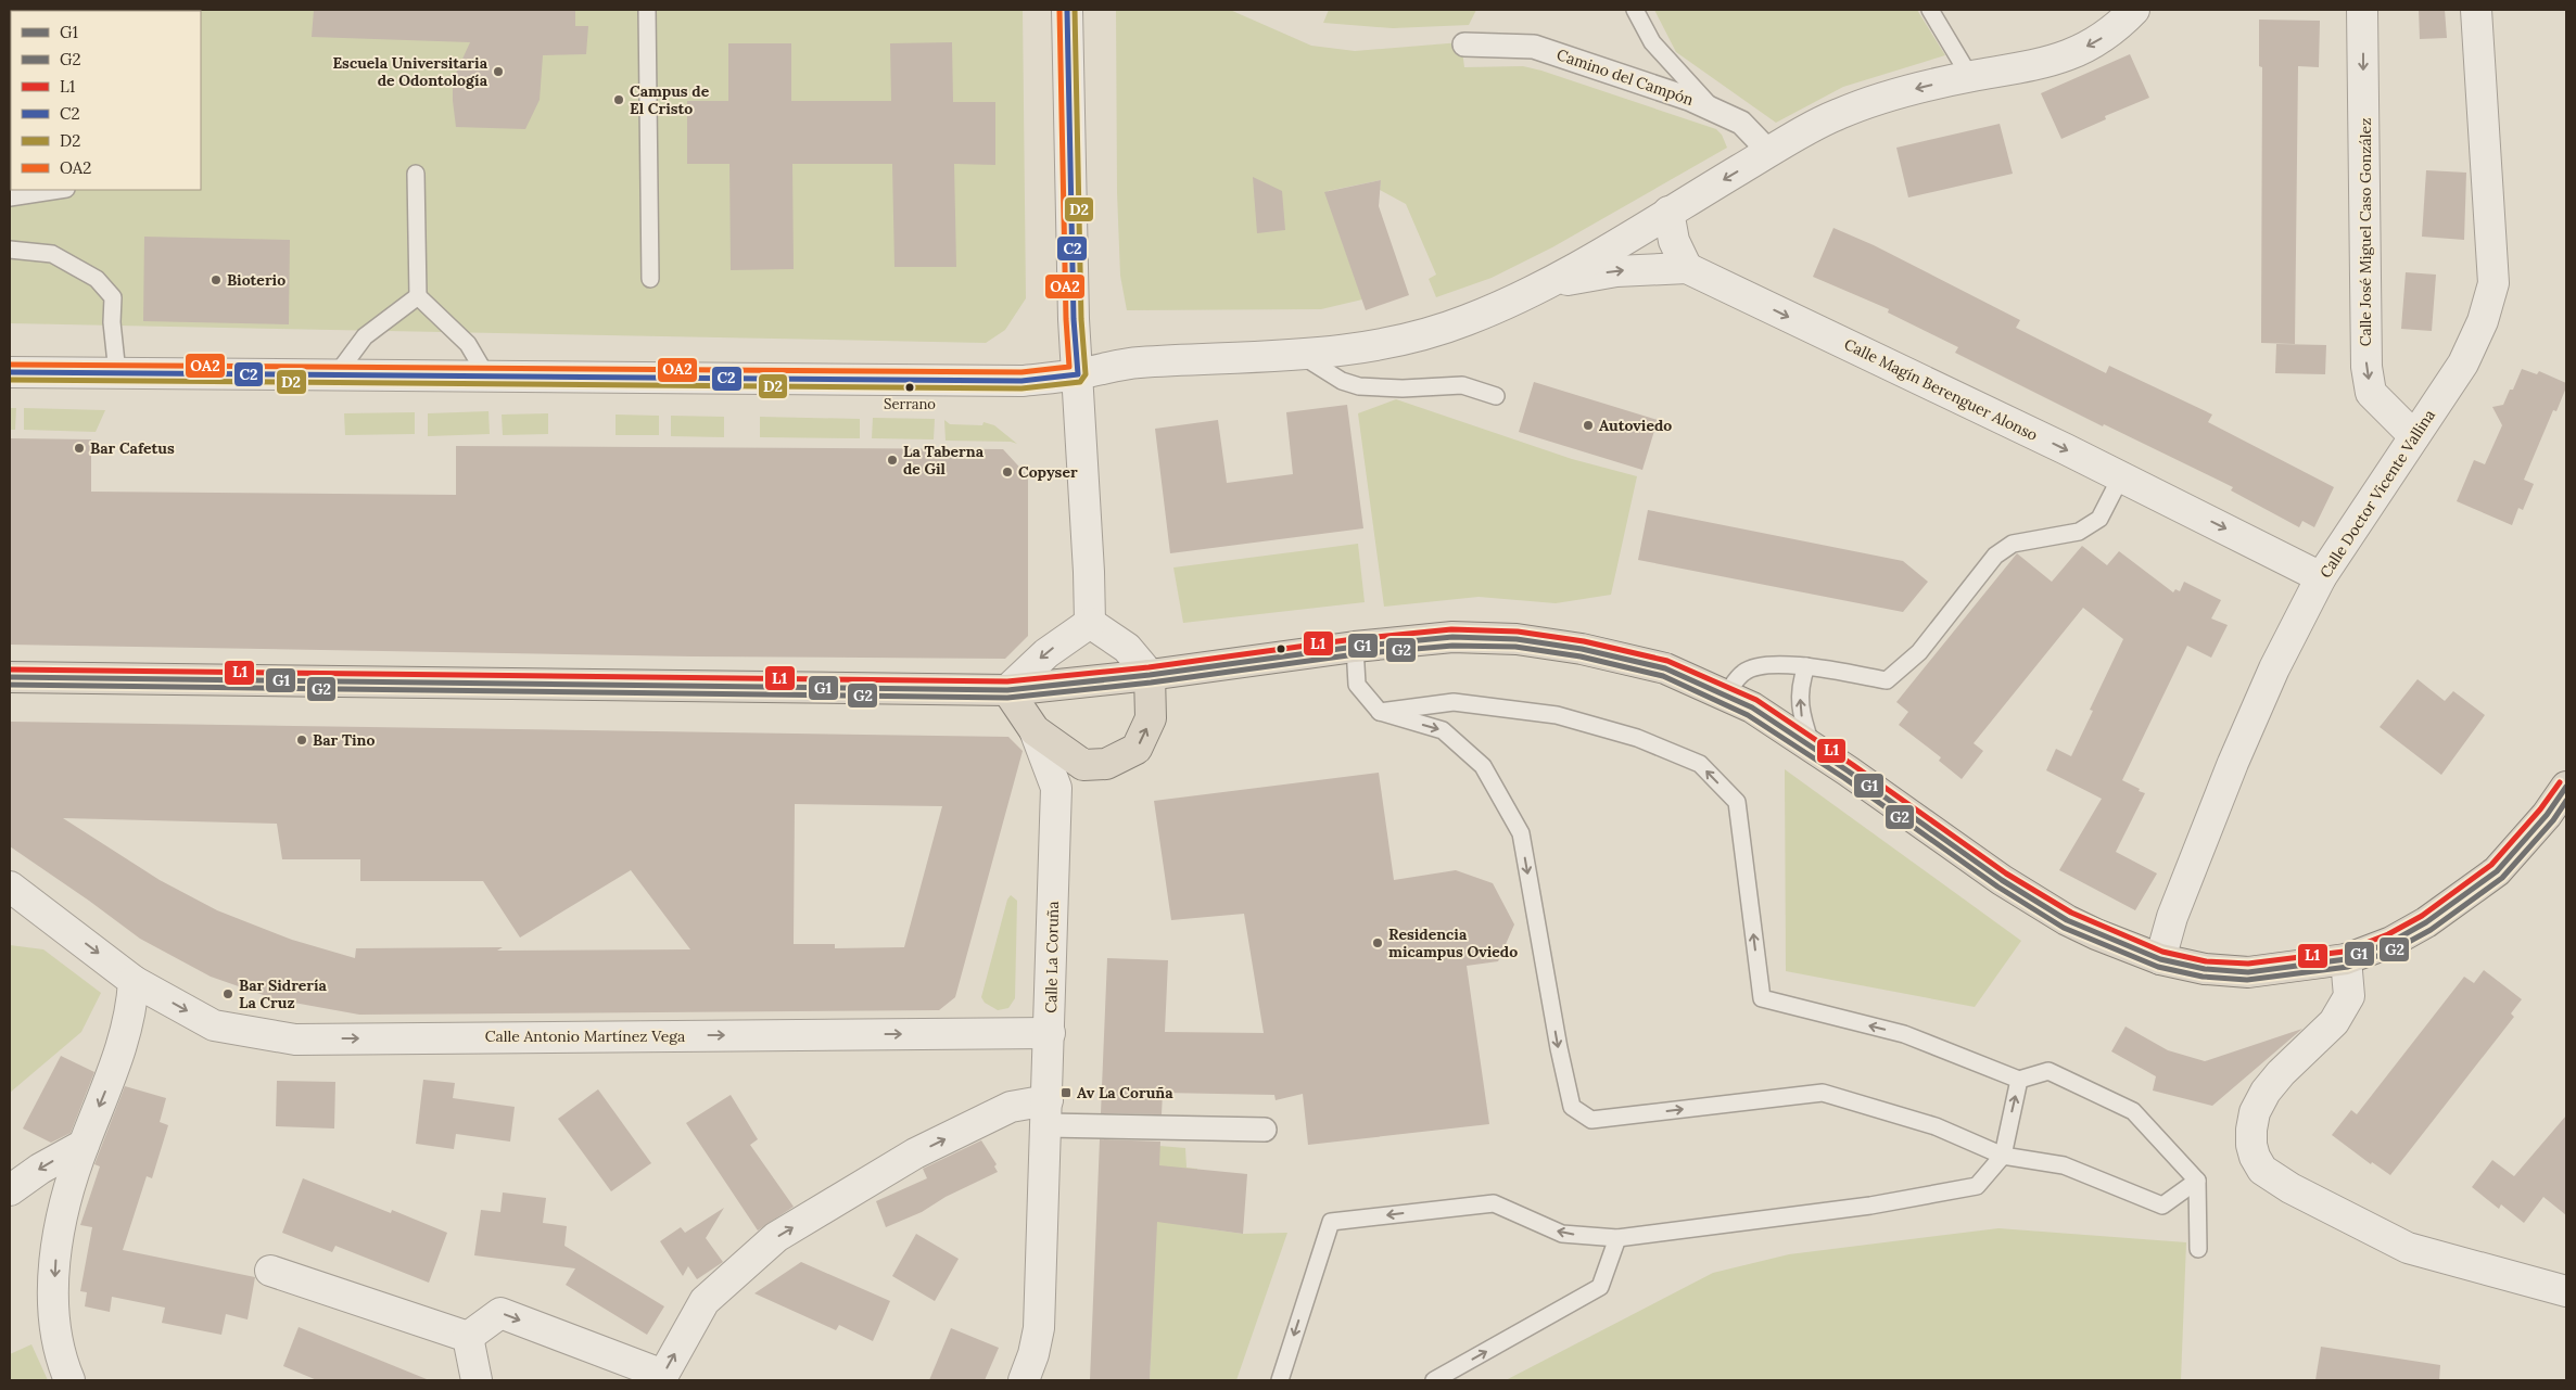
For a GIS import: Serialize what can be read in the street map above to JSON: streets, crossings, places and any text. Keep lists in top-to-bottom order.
{
  "streets": {
    "street": [
      "Camino del Campón",
      "Calle José Miguel Caso González",
      "Calle Magín Berenguer Alonso",
      "Calle Doctor Vicente Vallina",
      "Calle La Coruña",
      "Calle Antonio Martínez Vega"
    ]
  },
  "crossings": [
    ["Calle José Miguel Caso González", "Calle Doctor Vicente Vallina"],
    ["Calle Magín Berenguer Alonso", "Calle Doctor Vicente Vallina"],
    ["Calle La Coruña", "Calle Antonio Martínez Vega"]
  ],
  "one_way": ["Calle José Miguel Caso González", "Calle Magín Berenguer Alonso", "Calle Antonio Martínez Vega"],
  "places": {
    "other": [
      "Escuela Universitaria de Odontología",
      "Campus de El Cristo",
      "Bioterio",
      "Serrano",
      "Autoviedo",
      "Bar Cafetus",
      "La Taberna de Gil",
      "Copyser",
      "Bar Tino",
      "Residencia micampus Oviedo",
      "Bar Sidrería La Cruz"
    ],
    "transit": ["Av La Coruña"]
  },
  "lines": [
    "transit line C2",
    "transit line D2",
    "transit line OA2",
    "transit line L1",
    "transit line G1",
    "transit line G2"
  ],
  "legend": [
    "G1",
    "G2",
    "L1",
    "C2",
    "D2",
    "OA2"
  ]
}
